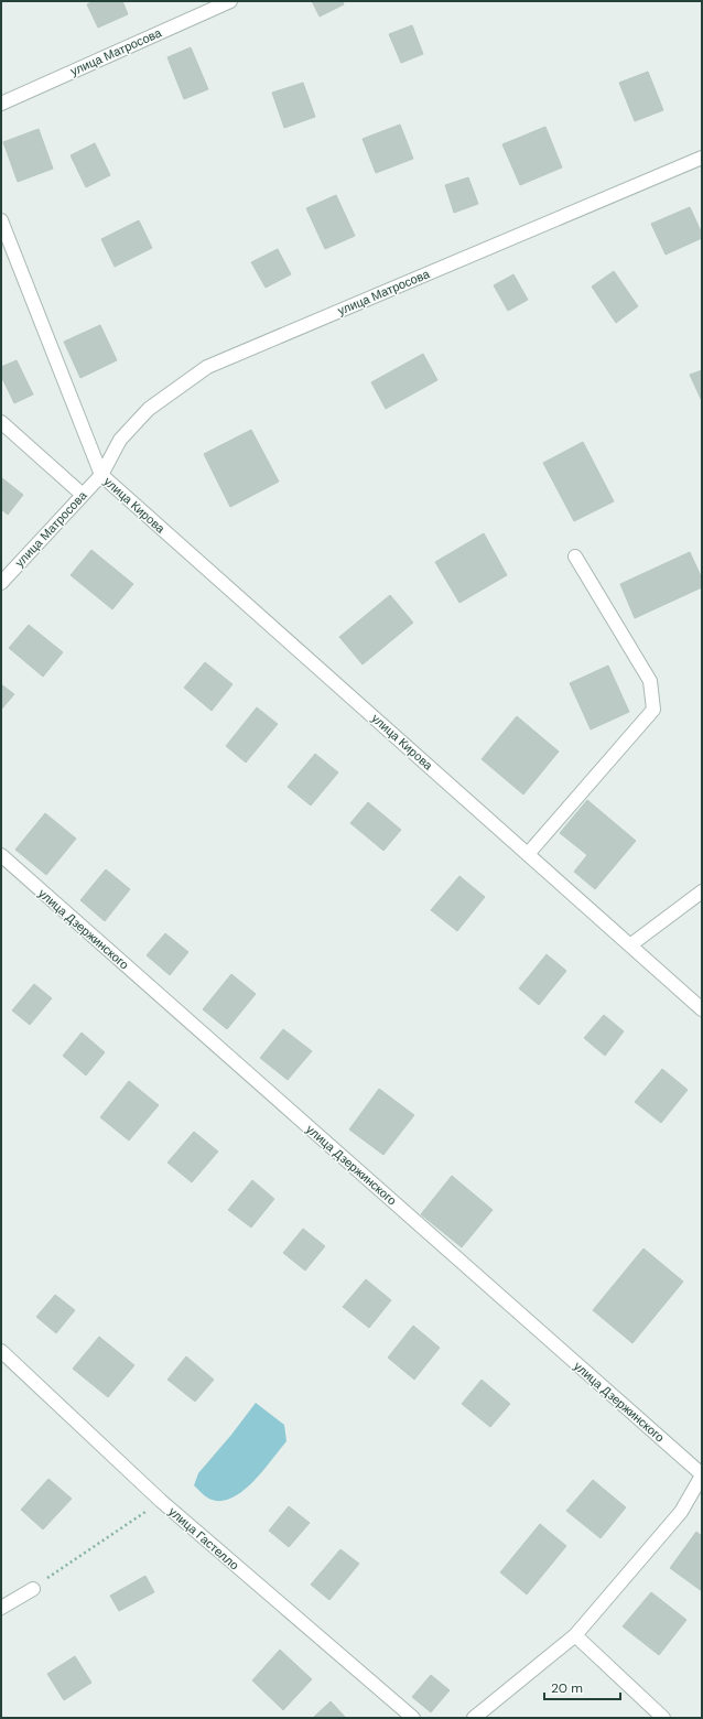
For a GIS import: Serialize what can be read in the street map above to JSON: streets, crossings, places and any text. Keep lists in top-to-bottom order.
{
  "streets": {
    "street": [
      "улица Матросова",
      "улица Кирова",
      "улица Дзержинского",
      "улица Гастелло"
    ]
  },
  "crossings": [
    ["улица Матросова", "улица Кирова"]
  ],
  "scale_bar": "20 m"
}
